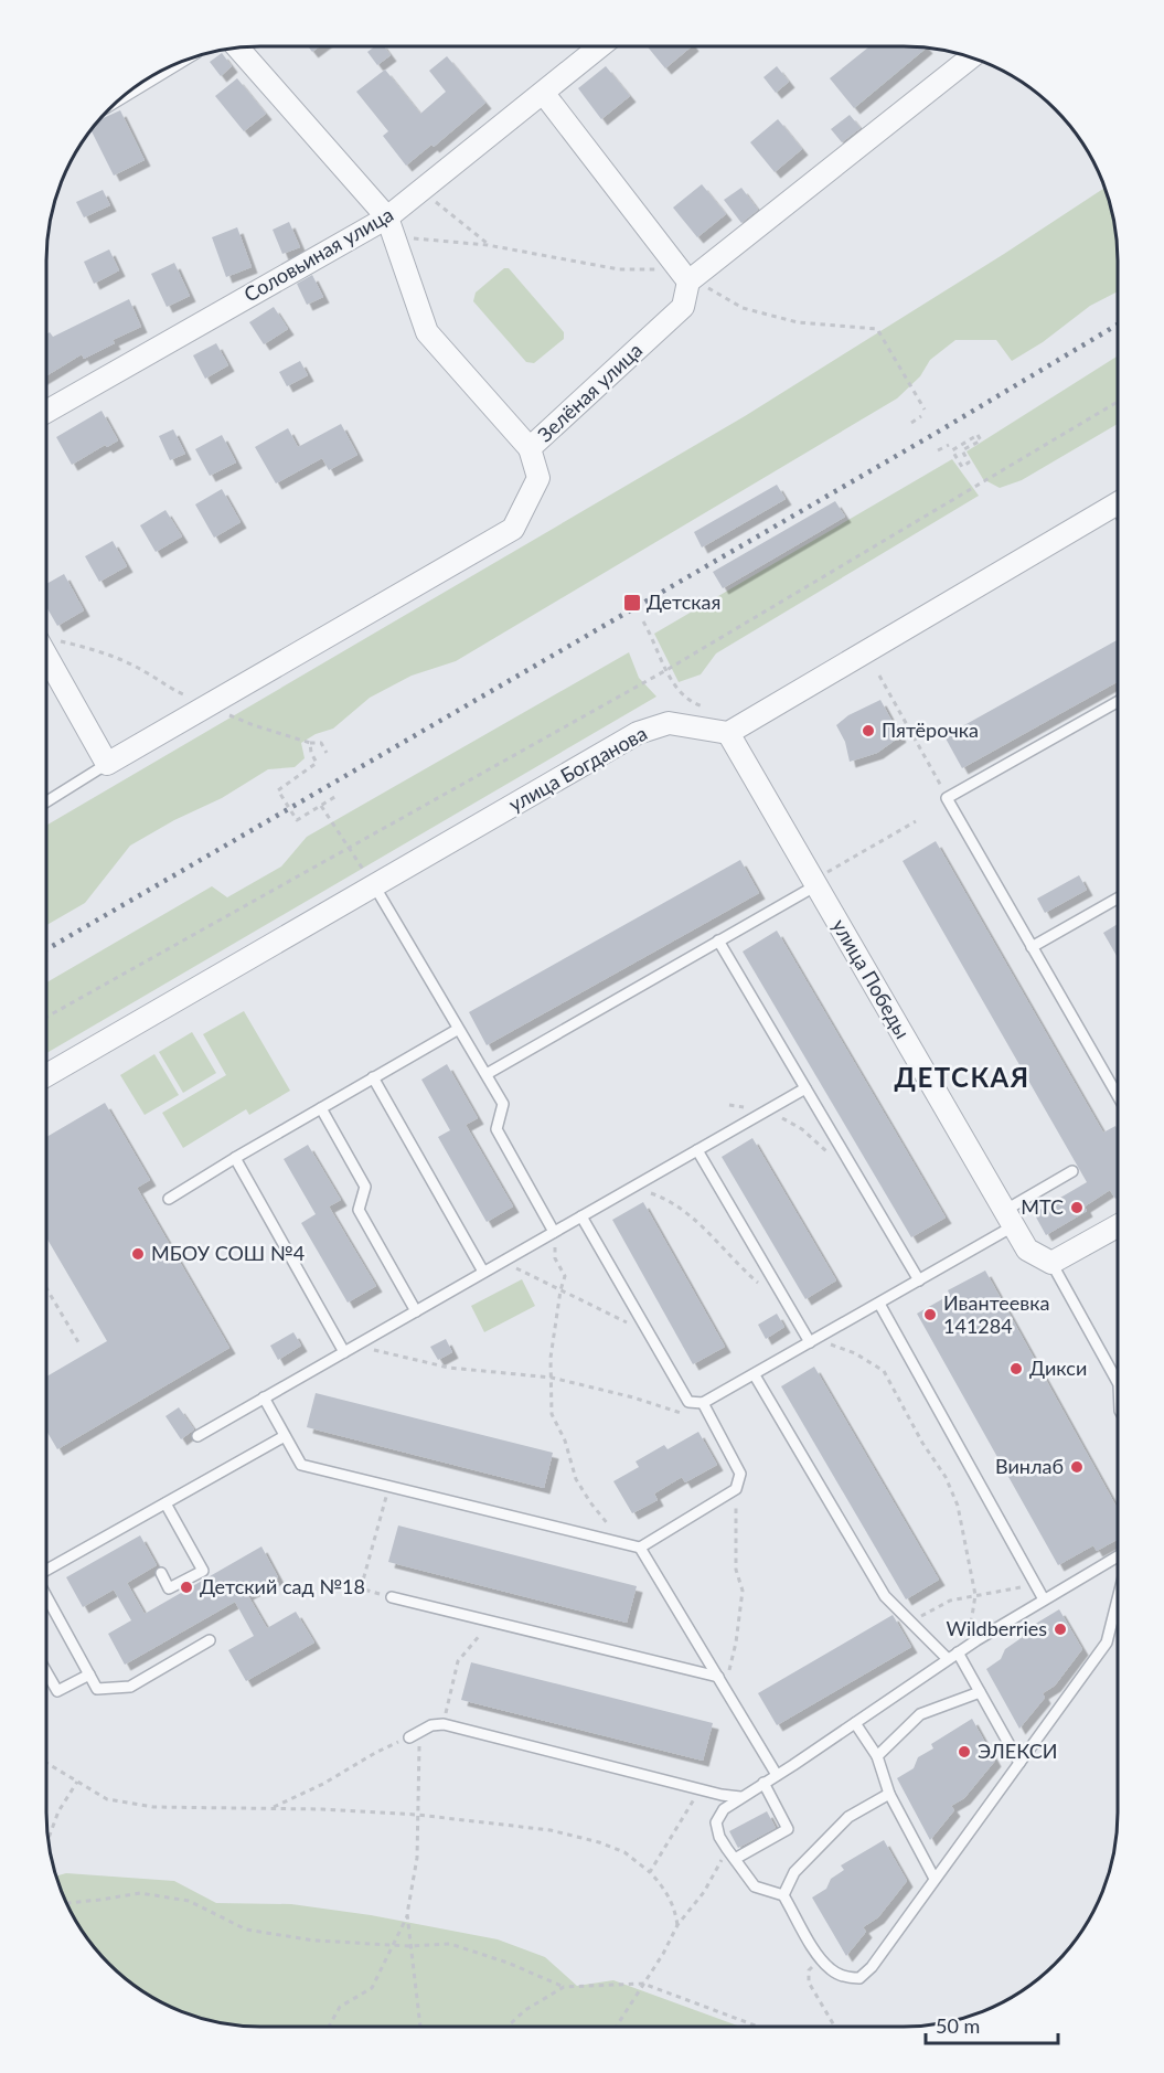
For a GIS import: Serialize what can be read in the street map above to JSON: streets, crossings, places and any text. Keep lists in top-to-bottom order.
{
  "streets": {
    "street": [
      "Соловьиная улица",
      "Зелёная улица",
      "улица Богданова",
      "улица Победы"
    ]
  },
  "crossings": [
    ["улица Богданова", "улица Победы"]
  ],
  "districts": ["ДЕТСКАЯ"],
  "places": {
    "transit": ["Детская"],
    "other": [
      "Пятёрочка",
      "МТС",
      "МБОУ СОШ №4",
      "Ивантеевка 141284",
      "Дикси",
      "Винлаб",
      "Детский сад №18",
      "Wildberries",
      "ЭЛЕКСИ"
    ]
  },
  "scale_bar": "50 m"
}
